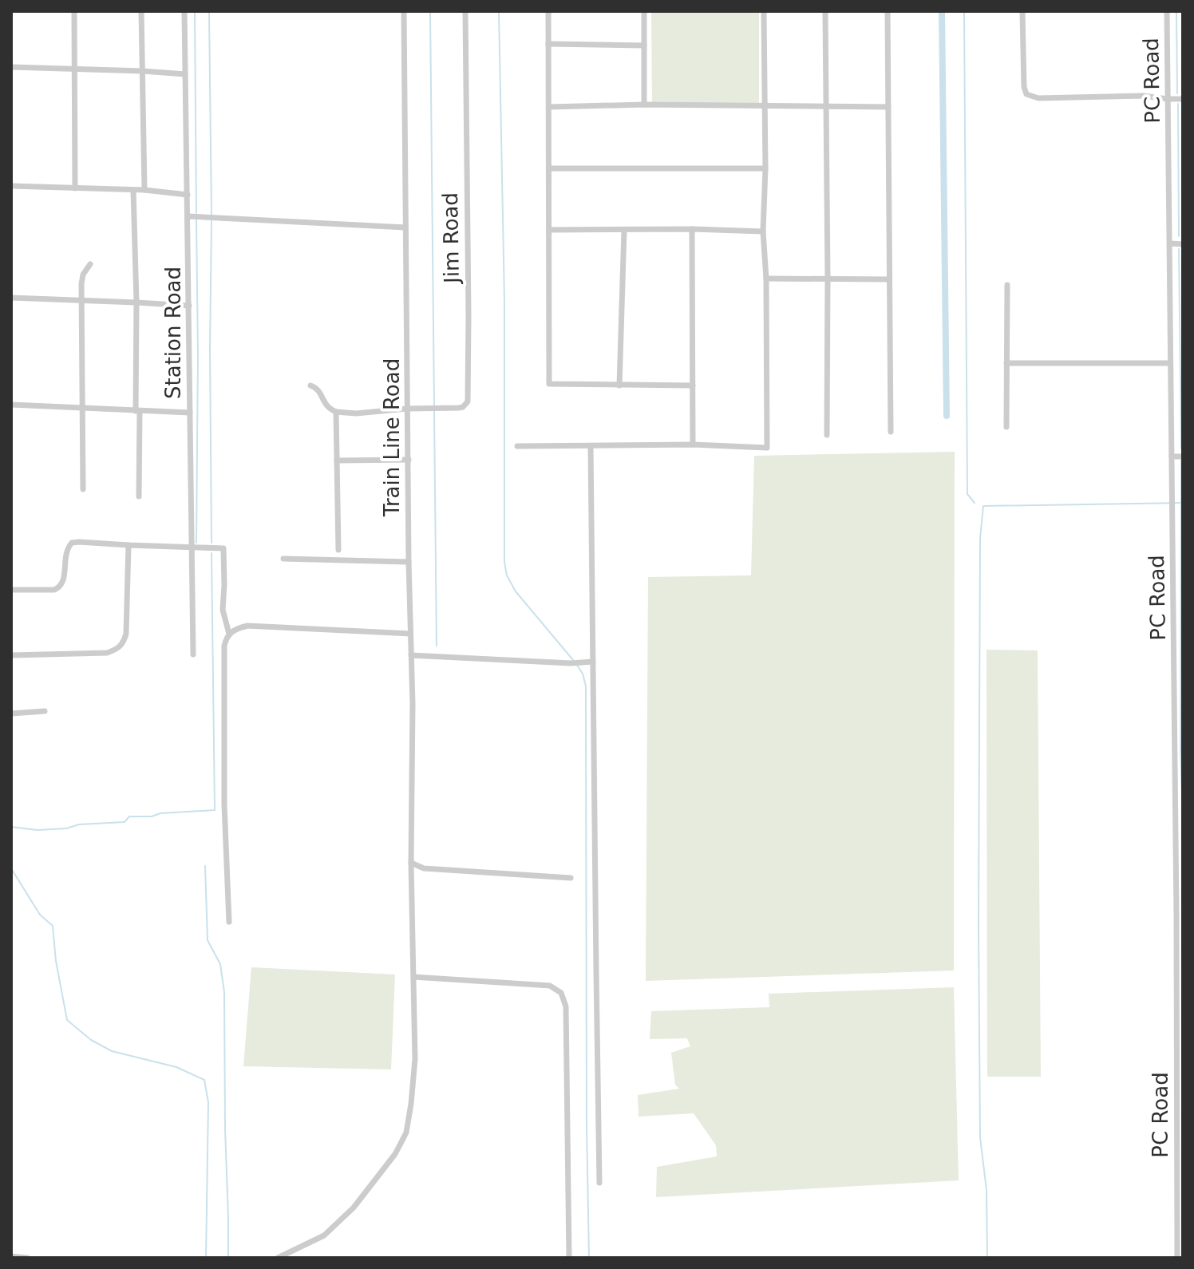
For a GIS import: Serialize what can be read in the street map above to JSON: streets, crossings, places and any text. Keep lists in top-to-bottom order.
{
  "streets": {
    "street": [
      "PC Road",
      "Jim Road",
      "Station Road",
      "Train Line Road"
    ]
  },
  "crossings": [
    ["Jim Road", "Train Line Road"]
  ]
}
